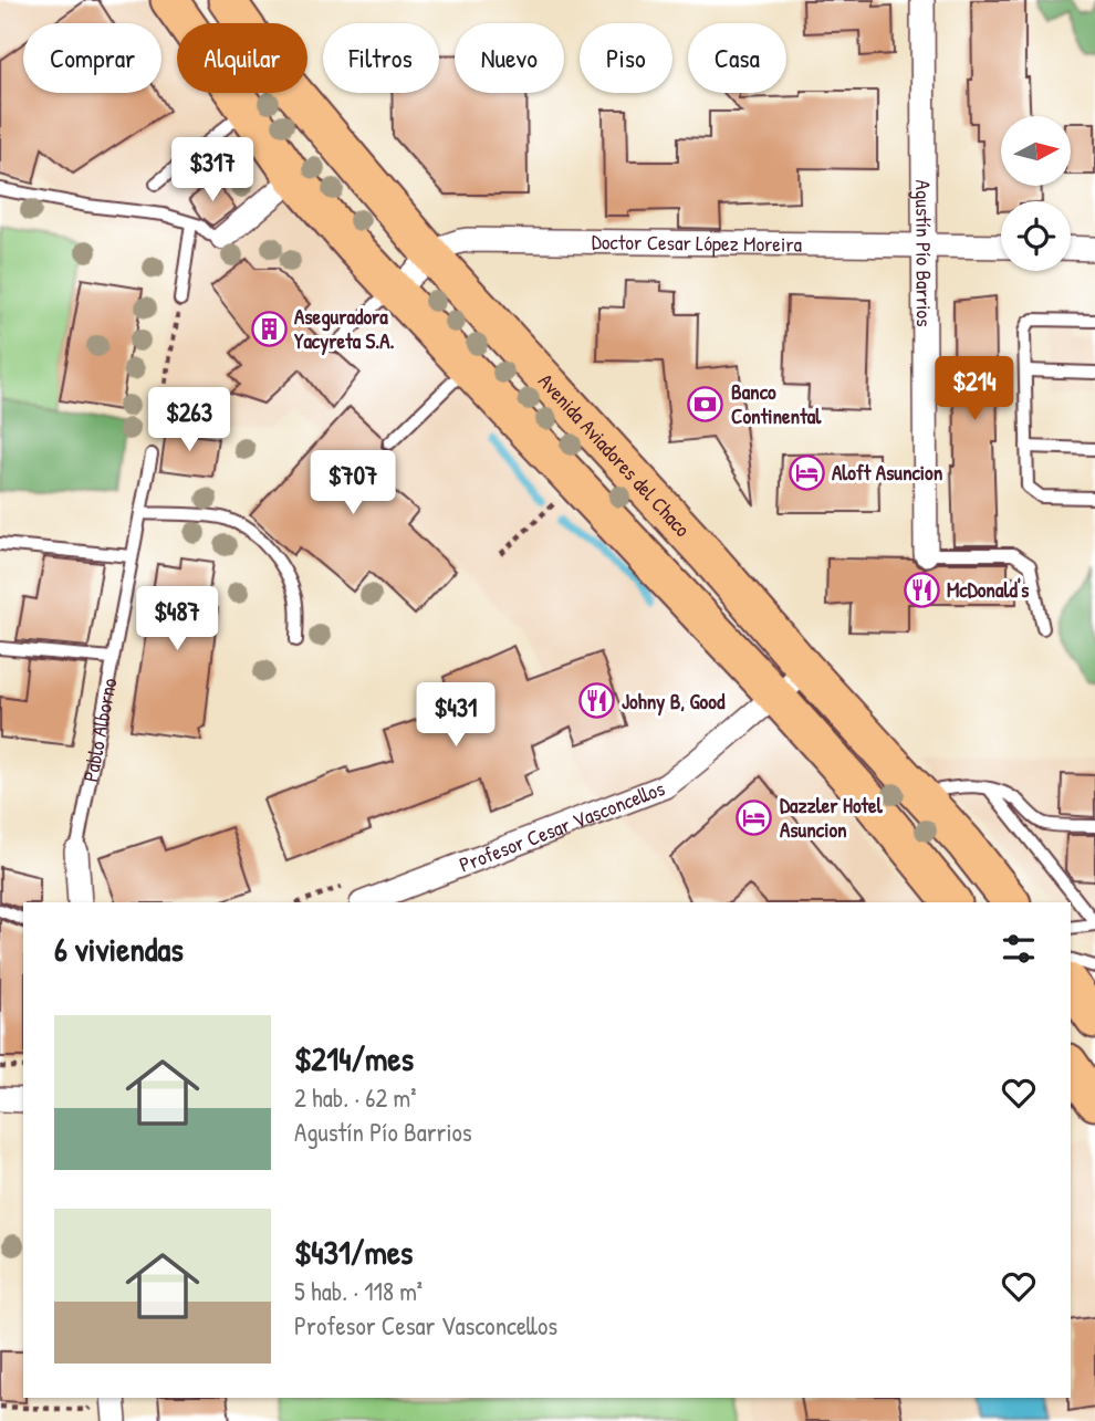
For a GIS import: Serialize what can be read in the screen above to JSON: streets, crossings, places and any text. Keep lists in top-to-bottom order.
{
  "streets": {
    "highway": ["Avenida Aviadores del Chaco"],
    "street": [
      "Doctor Cesar López Moreira",
      "Agustín Pío Barrios",
      "Pablo Alborno",
      "Profesor Cesar Vasconcellos"
    ]
  },
  "crossings": [
    ["Doctor Cesar López Moreira", "Agustín Pío Barrios"],
    ["Doctor Cesar López Moreira", "Avenida Aviadores del Chaco"],
    ["Avenida Aviadores del Chaco", "Profesor Cesar Vasconcellos"]
  ],
  "places": {
    "building": ["Aseguradora Yacyreta S.A."],
    "bank": ["Banco Continental"],
    "hotel": ["Aloft Asuncion", "Dazzler Hotel Asuncion"],
    "restaurant": ["McDonald's", "Johny B, Good"]
  },
  "north": "right",
  "page": {
    "chip": [
      "Comprar",
      "Alquilar",
      "Filtros",
      "Nuevo",
      "Piso",
      "Casa"
    ],
    "price": [
      "$317",
      "$214",
      "$263",
      "$707",
      "$487",
      "$431"
    ],
    "heading": "6 viviendas",
    "list": [
      {
        "name": "$214/mes",
        "note": "2 hab. · 62 m² · Agustín Pío Barrios"
      },
      {
        "name": "$431/mes",
        "note": "5 hab. · 118 m² · Profesor Cesar Vasconcellos"
      }
    ]
  }
}
